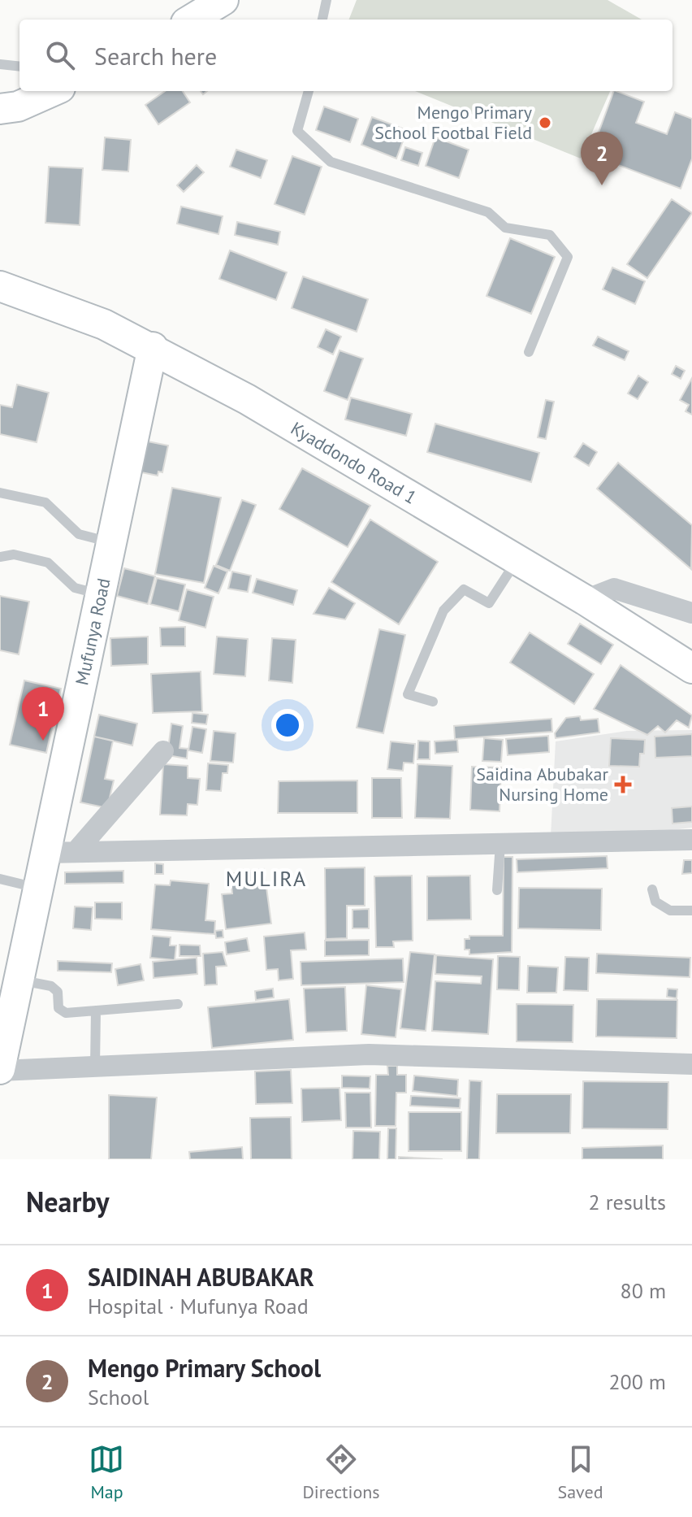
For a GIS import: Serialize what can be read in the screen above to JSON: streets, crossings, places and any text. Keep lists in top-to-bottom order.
{
  "streets": {
    "street": ["Kyaddondo Road 1", "Mufunya Road"]
  },
  "crossings": [
    ["Kyaddondo Road 1", "Mufunya Road"]
  ],
  "districts": ["MULIRA"],
  "places": {
    "other": ["Mengo Primary School Footbal Field"],
    "health": ["Saidina Abubakar Nursing Home"]
  },
  "page": {
    "search": "Search here",
    "pins": ["2", "1"],
    "heading": ["Nearby", "2 results"],
    "list": [
      {
        "mark": "1",
        "name": "SAIDINAH ABUBAKAR",
        "note": "Hospital · Mufunya Road",
        "value": "80 m"
      },
      {
        "mark": "2",
        "name": "Mengo Primary School",
        "note": "School",
        "value": "200 m"
      }
    ],
    "nav": ["Map", "Directions", "Saved"]
  }
}
